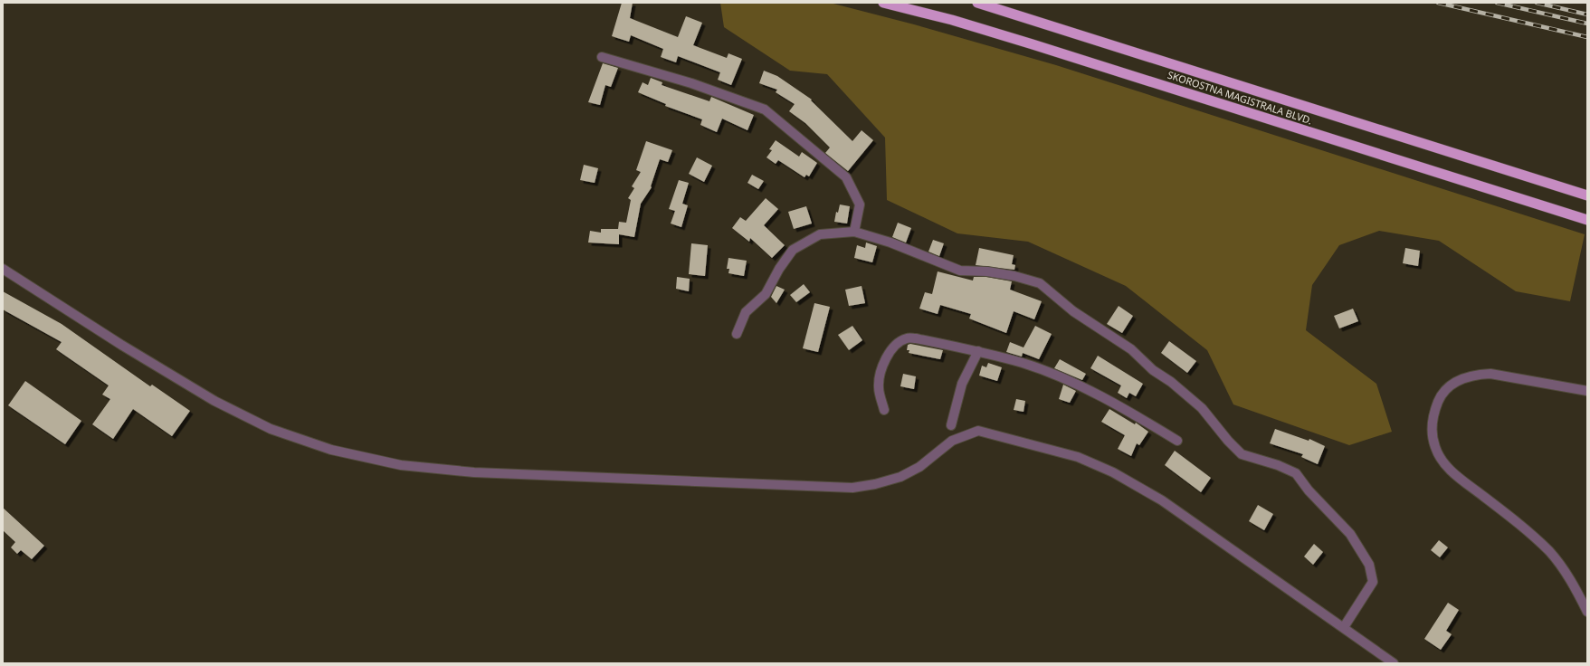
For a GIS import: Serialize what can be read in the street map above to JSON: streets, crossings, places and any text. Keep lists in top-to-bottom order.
{
  "streets": {
    "highway": ["SKOROSTNA MAGISTRALA BLVD."]
  }
}
